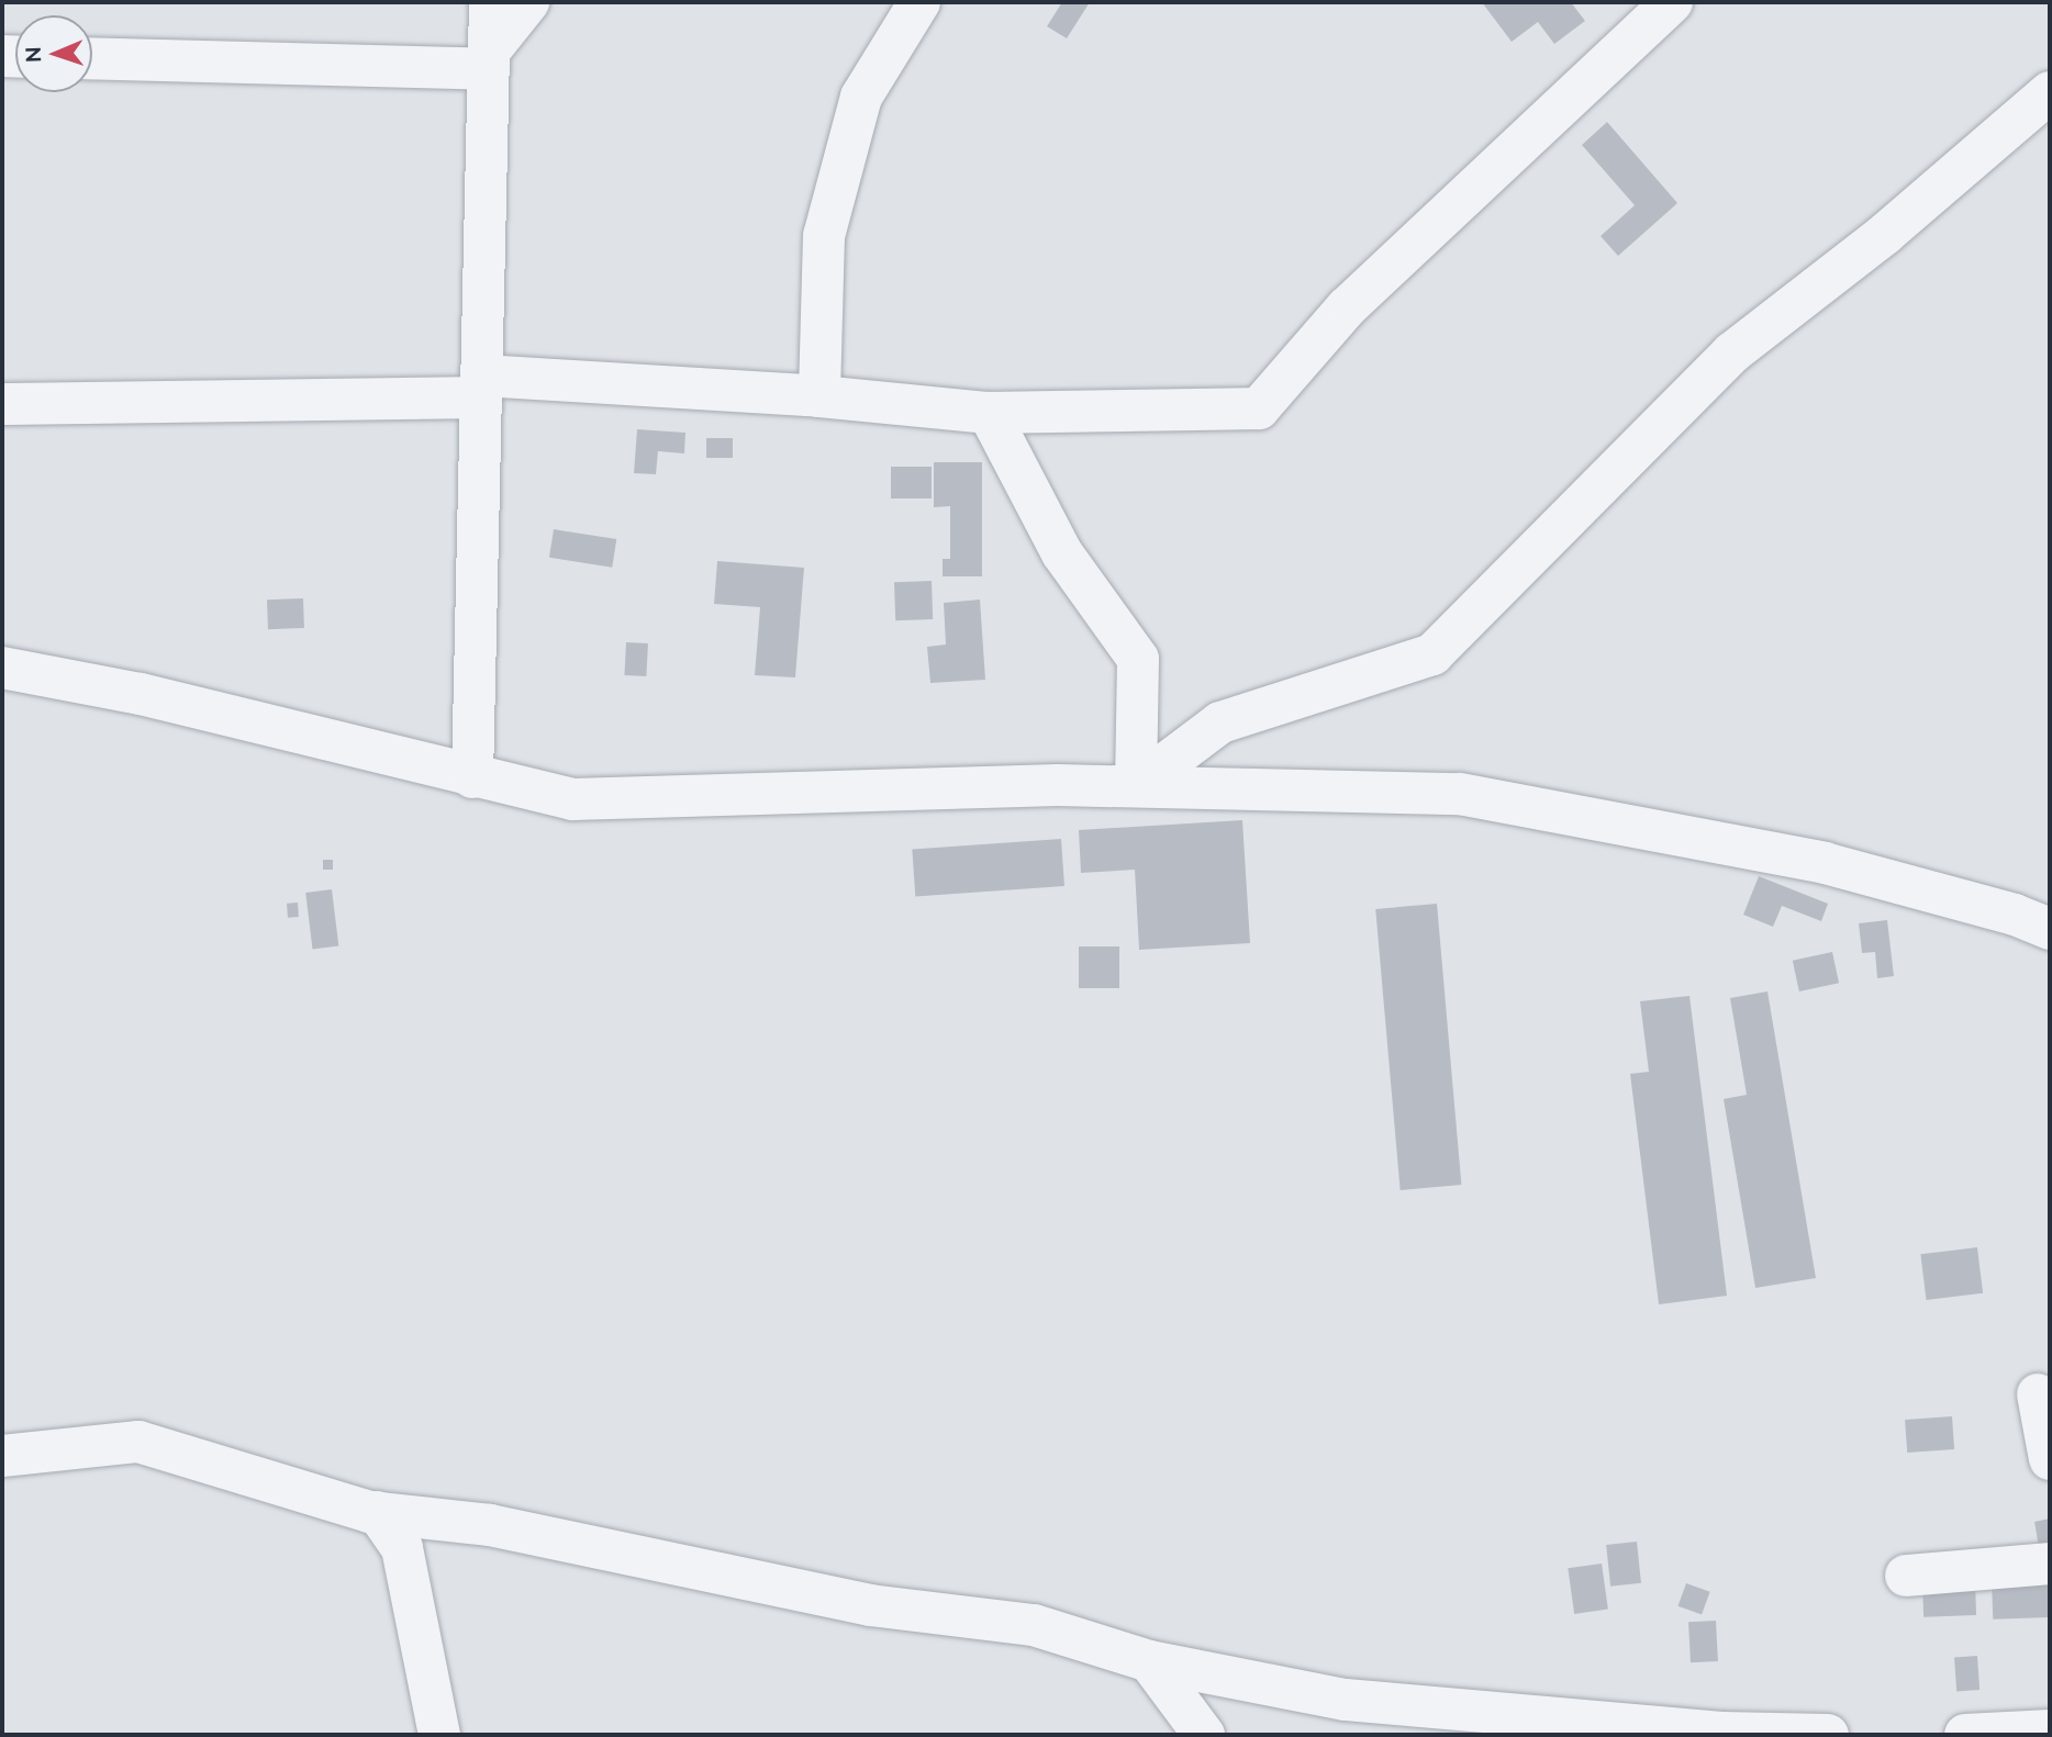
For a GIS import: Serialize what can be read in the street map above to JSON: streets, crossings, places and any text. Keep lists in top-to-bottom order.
{
  "north": "left"
}
